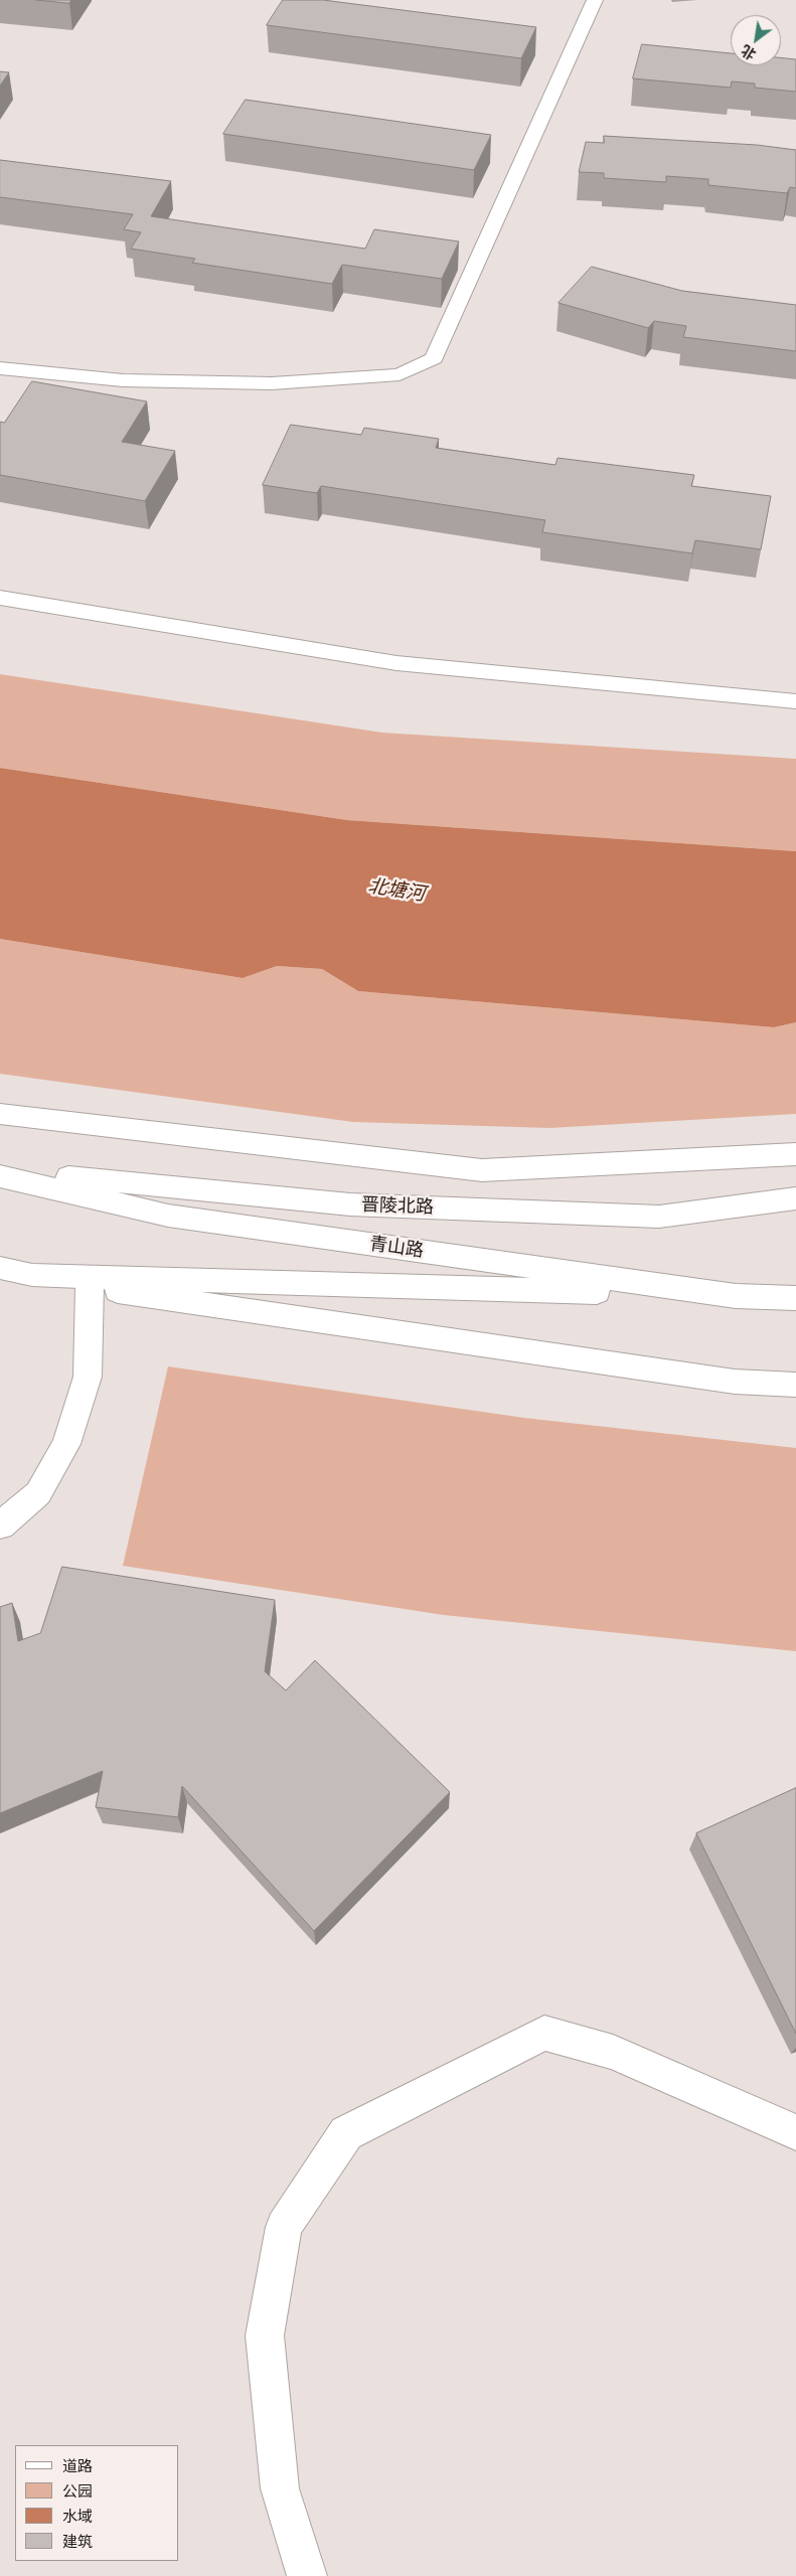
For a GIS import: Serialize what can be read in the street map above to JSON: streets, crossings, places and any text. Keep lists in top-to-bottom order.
{
  "streets": {
    "street": ["晋陵北路", "青山路"]
  },
  "water": ["北塘河"],
  "legend": [
    "道路",
    "公园",
    "水域",
    "建筑"
  ],
  "north": "bottom left"
}
